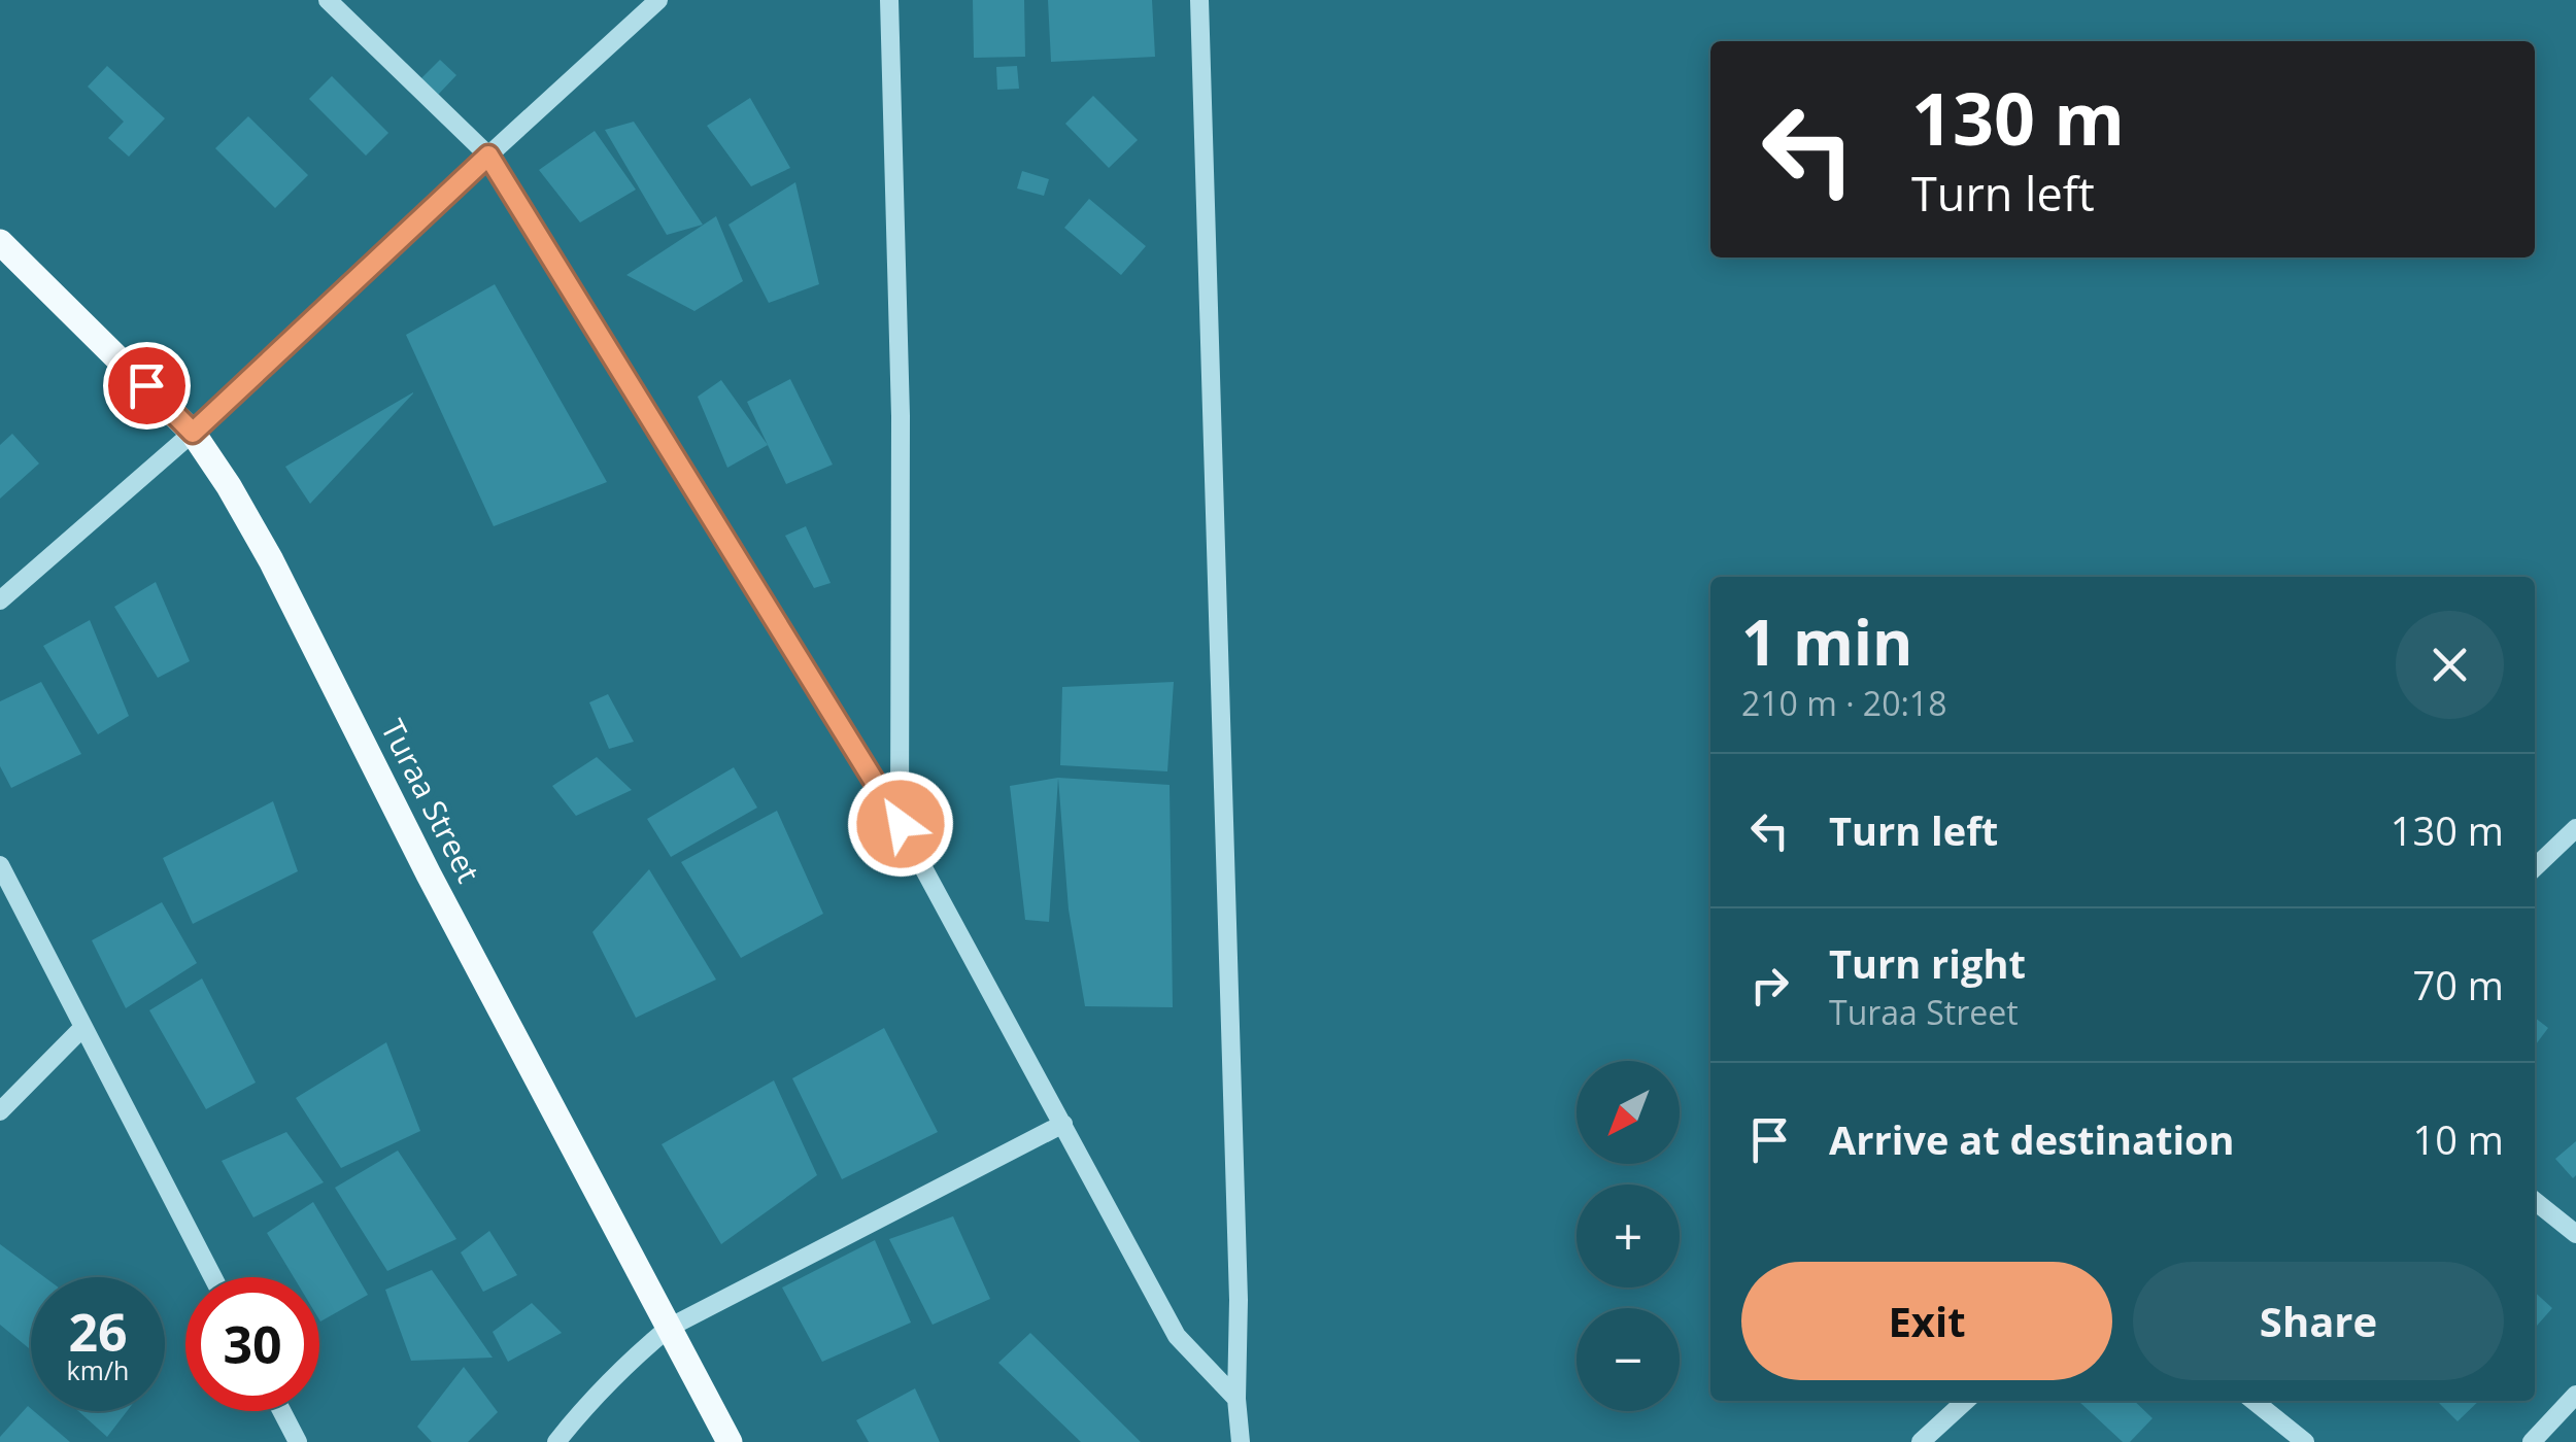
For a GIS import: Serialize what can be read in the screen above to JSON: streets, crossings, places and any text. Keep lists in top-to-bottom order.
{
  "streets": {
    "main road": ["Turaa Street"]
  },
  "north": "bottom left",
  "page": {
    "turn": ["130 m", "Turn left"],
    "heading": ["1 min", "210 m · 20:18"],
    "list": [
      {
        "name": "Turn left",
        "value": "130 m"
      },
      {
        "name": "Turn right",
        "note": "Turaa Street",
        "value": "70 m"
      },
      {
        "name": "Arrive at destination",
        "value": "10 m"
      }
    ],
    "map_buttons": ["+", "−"],
    "buttons": ["Exit", "Share"],
    "speed": "26 km/h",
    "limit": "30"
  }
}
